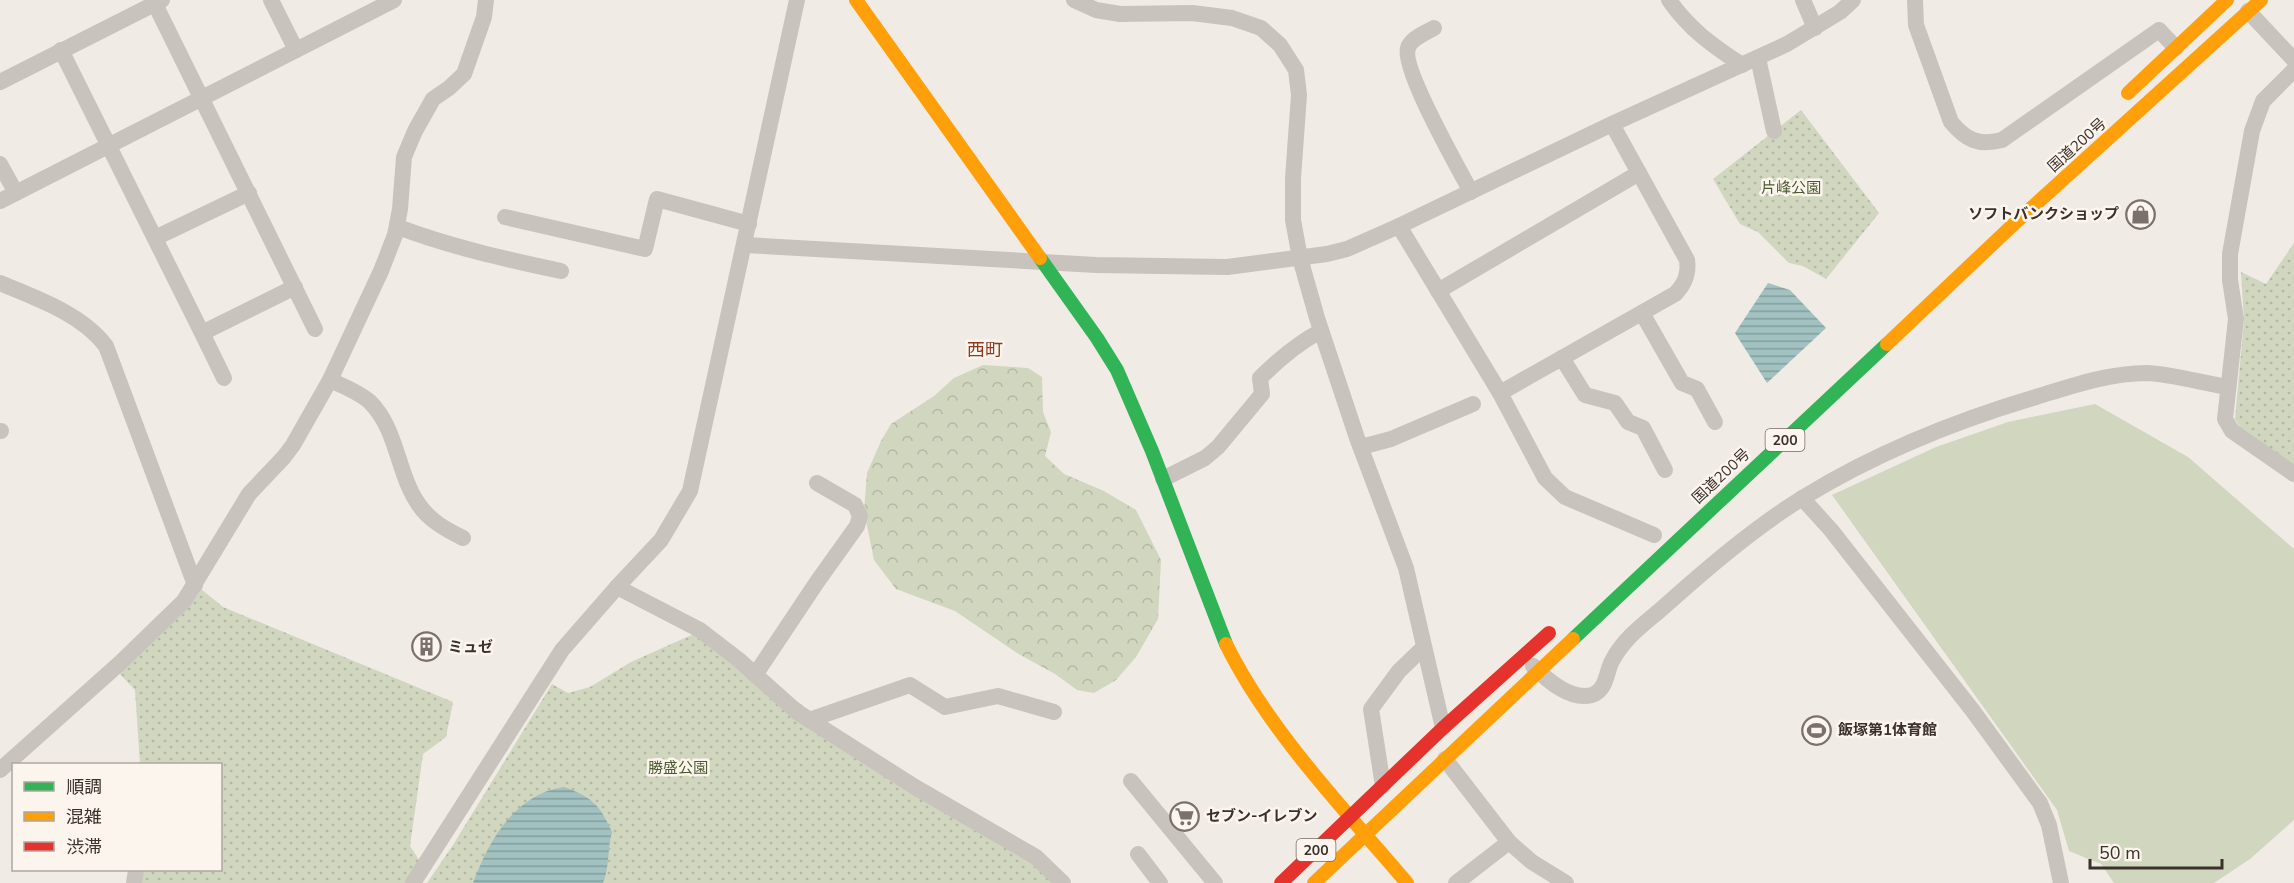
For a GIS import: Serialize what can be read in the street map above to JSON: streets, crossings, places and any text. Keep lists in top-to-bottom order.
{
  "streets": {
    "main road": ["国道200号", "200"]
  },
  "districts": ["西町"],
  "parks": ["片峰公園", "勝盛公園"],
  "places": {
    "shop": ["ソフトバンクショップ"],
    "building": ["ミュゼ"],
    "sports": ["飯塚第1体育館"],
    "supermarket": ["セブン-イレブン"]
  },
  "legend": ["順調", "混雑", "渋滞"],
  "scale_bar": "50 m"
}
